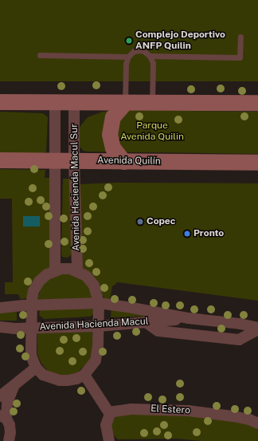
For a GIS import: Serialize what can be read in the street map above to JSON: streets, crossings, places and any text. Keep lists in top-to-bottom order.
{
  "streets": {
    "main road": ["Avenida Quilín"],
    "street": ["Avenida Hacienda Macul Sur", "Avenida Hacienda Macul", "El Estero"]
  },
  "crossings": [
    ["Avenida Quilín", "Avenida Hacienda Macul Sur"]
  ],
  "parks": ["Parque Avenida Quilin"],
  "places": ["Complejo Deportivo ANFP Quilin", "Copec", "Pronto"]
}
